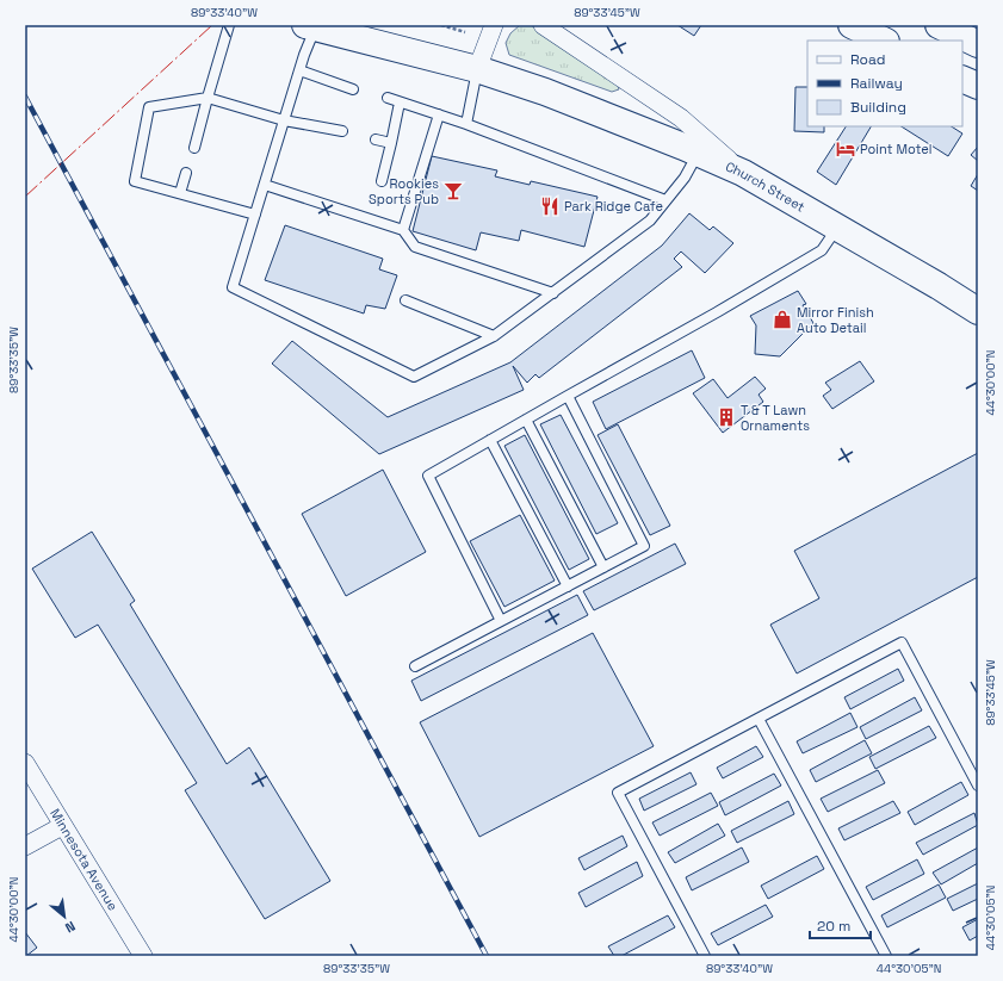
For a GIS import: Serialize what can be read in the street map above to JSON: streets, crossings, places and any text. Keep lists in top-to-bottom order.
{
  "streets": {
    "main road": ["Church Street"],
    "street": ["Minnesota Avenue"]
  },
  "places": {
    "hotel": ["Point Motel"],
    "bar": ["Rookies Sports Pub"],
    "restaurant": ["Park Ridge Cafe"],
    "shop": ["Mirror Finish Auto Detail"],
    "building": ["T & T Lawn Ornaments"]
  },
  "legend": ["Road", "Railway", "Building"],
  "scale_bar": "20 m",
  "north": "bottom right",
  "coordinates": [
    "89°33'40\"W",
    "89°33'45\"W",
    "89°33'35\"W",
    "44°30'00\"N",
    "44°30'05\"N"
  ]
}
